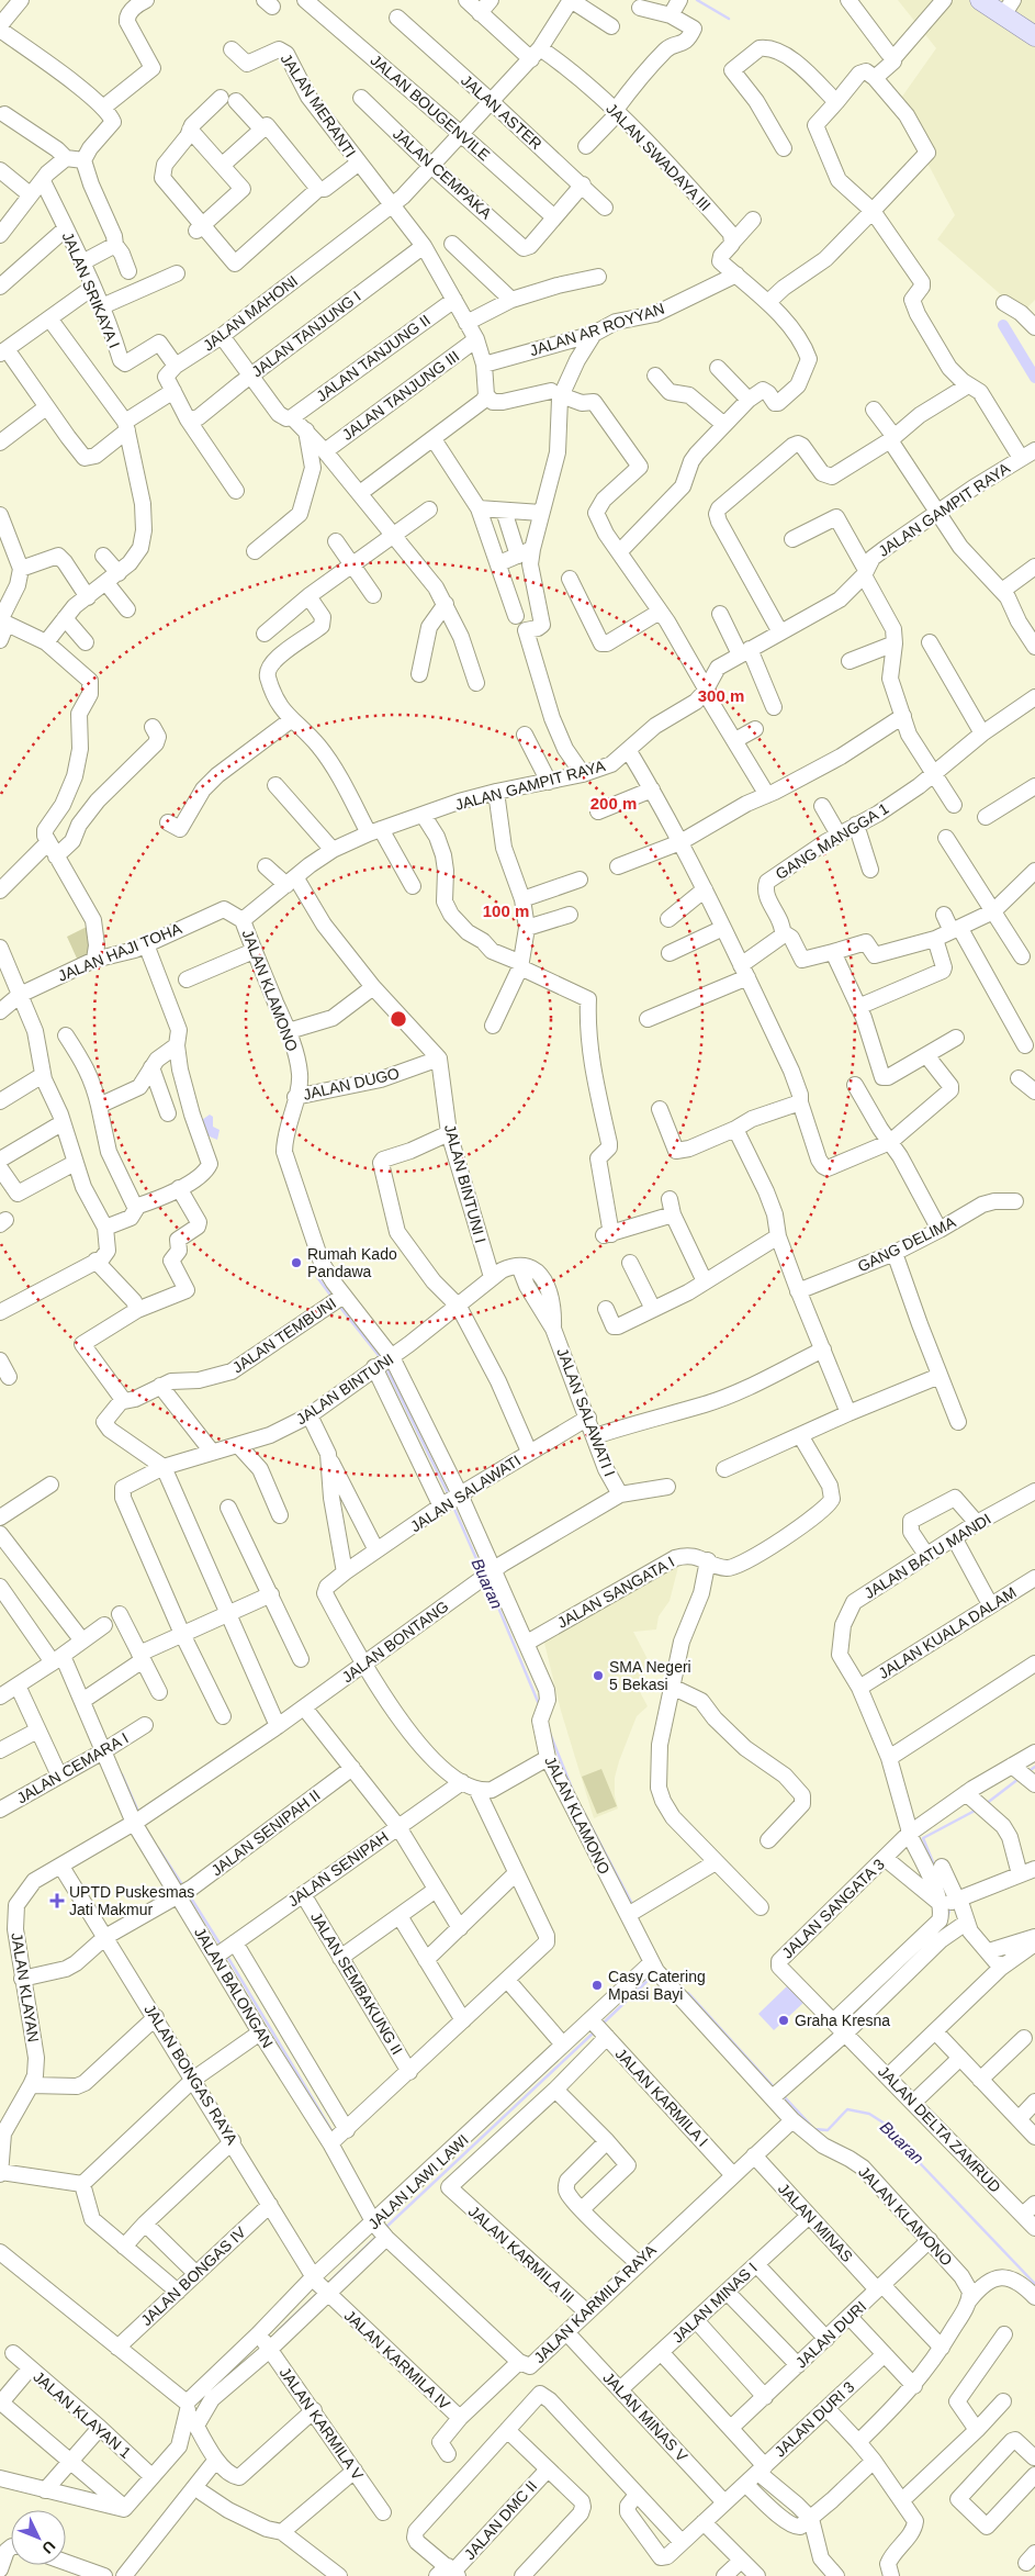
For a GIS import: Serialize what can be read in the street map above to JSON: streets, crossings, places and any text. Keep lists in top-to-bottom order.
{
  "streets": {
    "street": [
      "JALAN MERANTI",
      "JALAN BOUGENVILE",
      "JALAN ASTER",
      "JALAN SWADAYA III",
      "JALAN CEMPAKA",
      "JALAN SRIKAYA I",
      "JALAN MAHONI",
      "JALAN AR ROYYAN",
      "JALAN TANJUNG I",
      "JALAN TANJUNG II",
      "JALAN TANJUNG III",
      "JALAN GAMPIT RAYA",
      "GANG MANGGA 1",
      "JALAN HAJI TOHA",
      "JALAN KLAMONO",
      "JALAN DUGO",
      "JALAN BINTUNI I",
      "GANG DELIMA",
      "JALAN TEMBUNI",
      "JALAN BINTUNI",
      "JALAN SALAWATI I",
      "JALAN SALAWATI",
      "JALAN BATU MANDI",
      "JALAN SANGATA I",
      "JALAN KUALA DALAM",
      "JALAN BONTANG",
      "JALAN CEMARA I",
      "JALAN SENIPAH II",
      "JALAN SENIPAH",
      "JALAN SANGATA 3",
      "JALAN SEMBAKUNG II",
      "JALAN KLAYAN",
      "JALAN BALONGAN",
      "JALAN BONGAS RAYA",
      "JALAN KARMILA I",
      "JALAN DELTA ZAMRUD",
      "JALAN LAWI LAWI",
      "JALAN MINAS",
      "JALAN KARMILA III",
      "JALAN BONGAS IV",
      "JALAN MINAS I",
      "JALAN KARMILA RAYA",
      "JALAN DURI",
      "JALAN KARMILA IV",
      "JALAN KLAYAN 1",
      "JALAN MINAS V",
      "JALAN DURI 3",
      "JALAN KARMILA V",
      "JALAN DMC II"
    ]
  },
  "crossings": [
    ["JALAN MERANTI", "JALAN MAHONI"],
    ["JALAN MERANTI", "JALAN AR ROYYAN"],
    ["JALAN MERANTI", "JALAN TANJUNG I"],
    ["JALAN MERANTI", "JALAN TANJUNG II"],
    ["JALAN MERANTI", "JALAN TANJUNG III"],
    ["JALAN BOUGENVILE", "JALAN CEMPAKA"],
    ["JALAN BOUGENVILE", "JALAN MAHONI"],
    ["JALAN ASTER", "JALAN MAHONI"],
    ["JALAN SWADAYA III", "JALAN MAHONI"],
    ["JALAN CEMPAKA", "JALAN MAHONI"],
    ["JALAN SRIKAYA I", "JALAN MAHONI"],
    ["JALAN GAMPIT RAYA", "JALAN HAJI TOHA"],
    ["JALAN GAMPIT RAYA", "JALAN KLAMONO"],
    ["JALAN HAJI TOHA", "JALAN KLAMONO"],
    ["JALAN KLAMONO", "JALAN DUGO"],
    ["JALAN KLAMONO", "JALAN TEMBUNI"],
    ["JALAN KLAMONO", "JALAN BINTUNI"],
    ["JALAN KLAMONO", "JALAN SALAWATI"],
    ["JALAN KLAMONO", "JALAN SANGATA I"],
    ["JALAN KLAMONO", "JALAN BONTANG"],
    ["JALAN KLAMONO", "JALAN LAWI LAWI"],
    ["JALAN KLAMONO", "JALAN KARMILA RAYA"],
    ["JALAN KLAMONO", "JALAN DURI"],
    ["JALAN DUGO", "JALAN BINTUNI I"],
    ["JALAN BINTUNI I", "JALAN BINTUNI"],
    ["JALAN BINTUNI I", "JALAN SALAWATI I"],
    ["JALAN BINTUNI", "JALAN SALAWATI I"],
    ["JALAN SALAWATI I", "JALAN SALAWATI"],
    ["JALAN SALAWATI I", "JALAN BONTANG"],
    ["JALAN SALAWATI", "JALAN BONTANG"],
    ["JALAN BATU MANDI", "JALAN KUALA DALAM"],
    ["JALAN BATU MANDI", "JALAN SANGATA 3"],
    ["JALAN BONTANG", "JALAN KLAYAN"],
    ["JALAN BONTANG", "JALAN BALONGAN"],
    ["JALAN CEMARA I", "JALAN BALONGAN"],
    ["JALAN SENIPAH II", "JALAN KLAYAN"],
    ["JALAN SENIPAH II", "JALAN BALONGAN"],
    ["JALAN SENIPAH II", "JALAN BONGAS RAYA"],
    ["JALAN SENIPAH", "JALAN SEMBAKUNG II"],
    ["JALAN SENIPAH", "JALAN BALONGAN"],
    ["JALAN SANGATA 3", "JALAN DELTA ZAMRUD"],
    ["JALAN KLAYAN", "JALAN BALONGAN"],
    ["JALAN KLAYAN", "JALAN BONGAS RAYA"],
    ["JALAN BALONGAN", "JALAN LAWI LAWI"],
    ["JALAN BALONGAN", "JALAN KARMILA RAYA"],
    ["JALAN BONGAS RAYA", "JALAN LAWI LAWI"],
    ["JALAN BONGAS RAYA", "JALAN BONGAS IV"],
    ["JALAN BONGAS RAYA", "JALAN KARMILA IV"],
    ["JALAN KARMILA I", "JALAN LAWI LAWI"],
    ["JALAN KARMILA I", "JALAN KARMILA RAYA"],
    ["JALAN LAWI LAWI", "JALAN KARMILA RAYA"],
    ["JALAN LAWI LAWI", "JALAN KARMILA IV"],
    ["JALAN LAWI LAWI", "JALAN KARMILA V"],
    ["JALAN MINAS", "JALAN MINAS I"],
    ["JALAN MINAS", "JALAN KARMILA RAYA"],
    ["JALAN MINAS", "JALAN DURI"],
    ["JALAN KARMILA III", "JALAN KARMILA RAYA"],
    ["JALAN MINAS I", "JALAN MINAS V"],
    ["JALAN KARMILA RAYA", "JALAN KARMILA IV"],
    ["JALAN KARMILA RAYA", "JALAN MINAS V"],
    ["JALAN MINAS V", "JALAN DURI 3"]
  ],
  "water": ["Buaran"],
  "places": {
    "other": [
      "Rumah Kado Pandawa",
      "SMA Negeri 5 Bekasi",
      "Casy Catering Mpasi Bayi",
      "Graha Kresna"
    ],
    "health": ["UPTD Puskesmas Jati Makmur"]
  },
  "north": "bottom right",
  "rings": ["300 m", "200 m", "100 m"]
}
